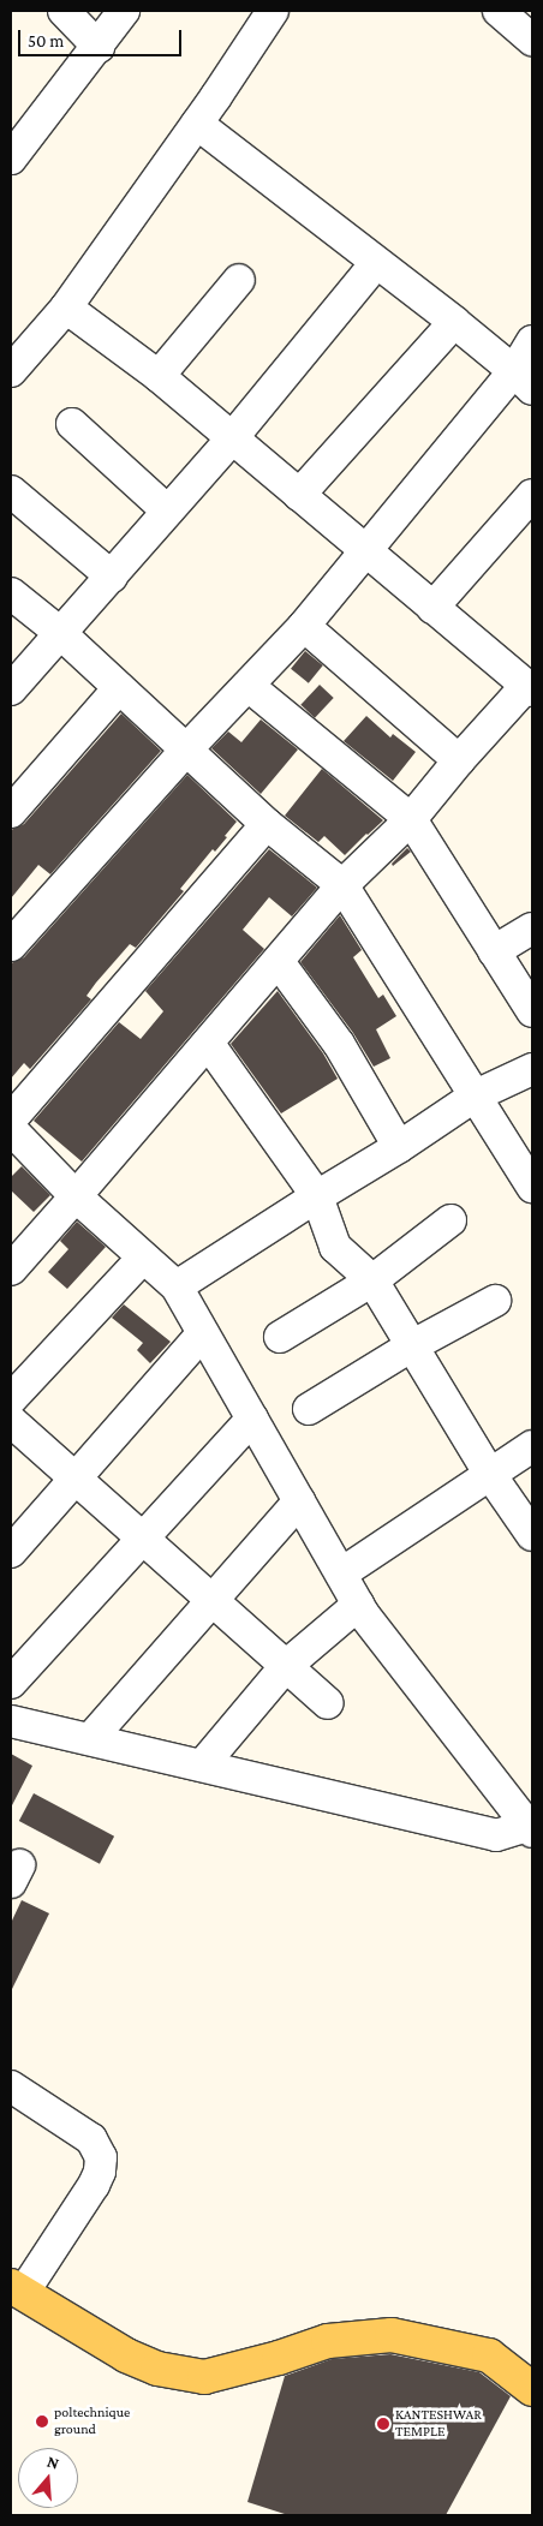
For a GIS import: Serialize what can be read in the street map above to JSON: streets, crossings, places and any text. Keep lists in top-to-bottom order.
{
  "places": ["poltechnique ground", "KANTESHWAR TEMPLE"],
  "scale_bar": "50 m",
  "north": "top"
}
